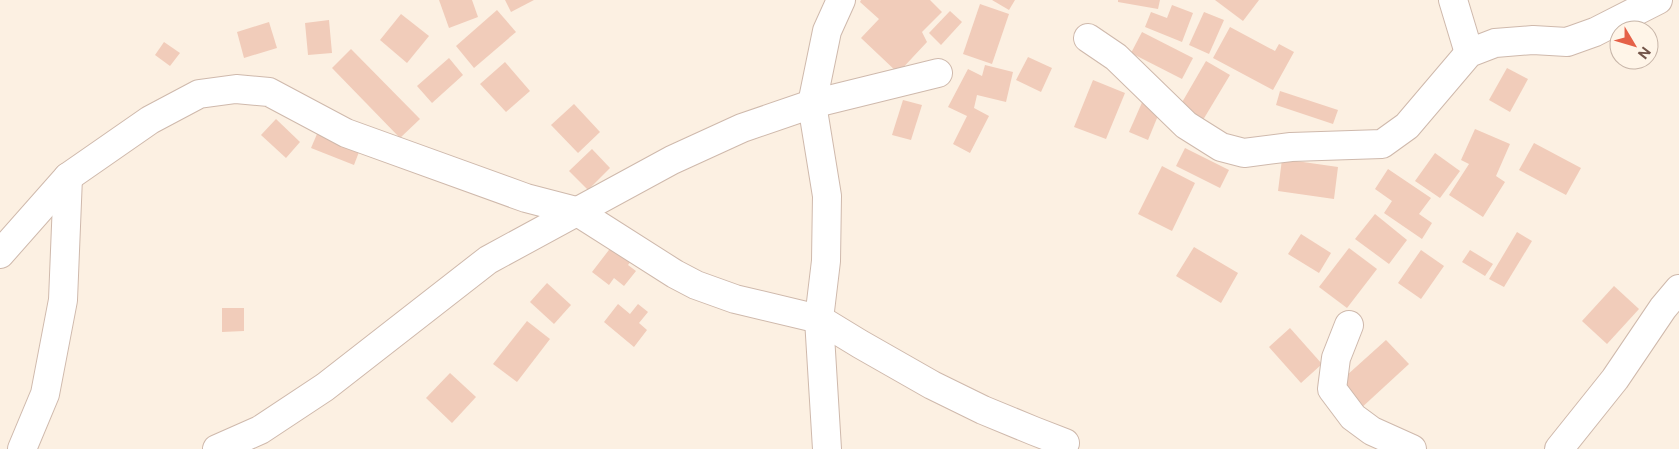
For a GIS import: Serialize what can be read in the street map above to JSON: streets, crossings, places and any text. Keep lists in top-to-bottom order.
{
  "north": "bottom right"
}
